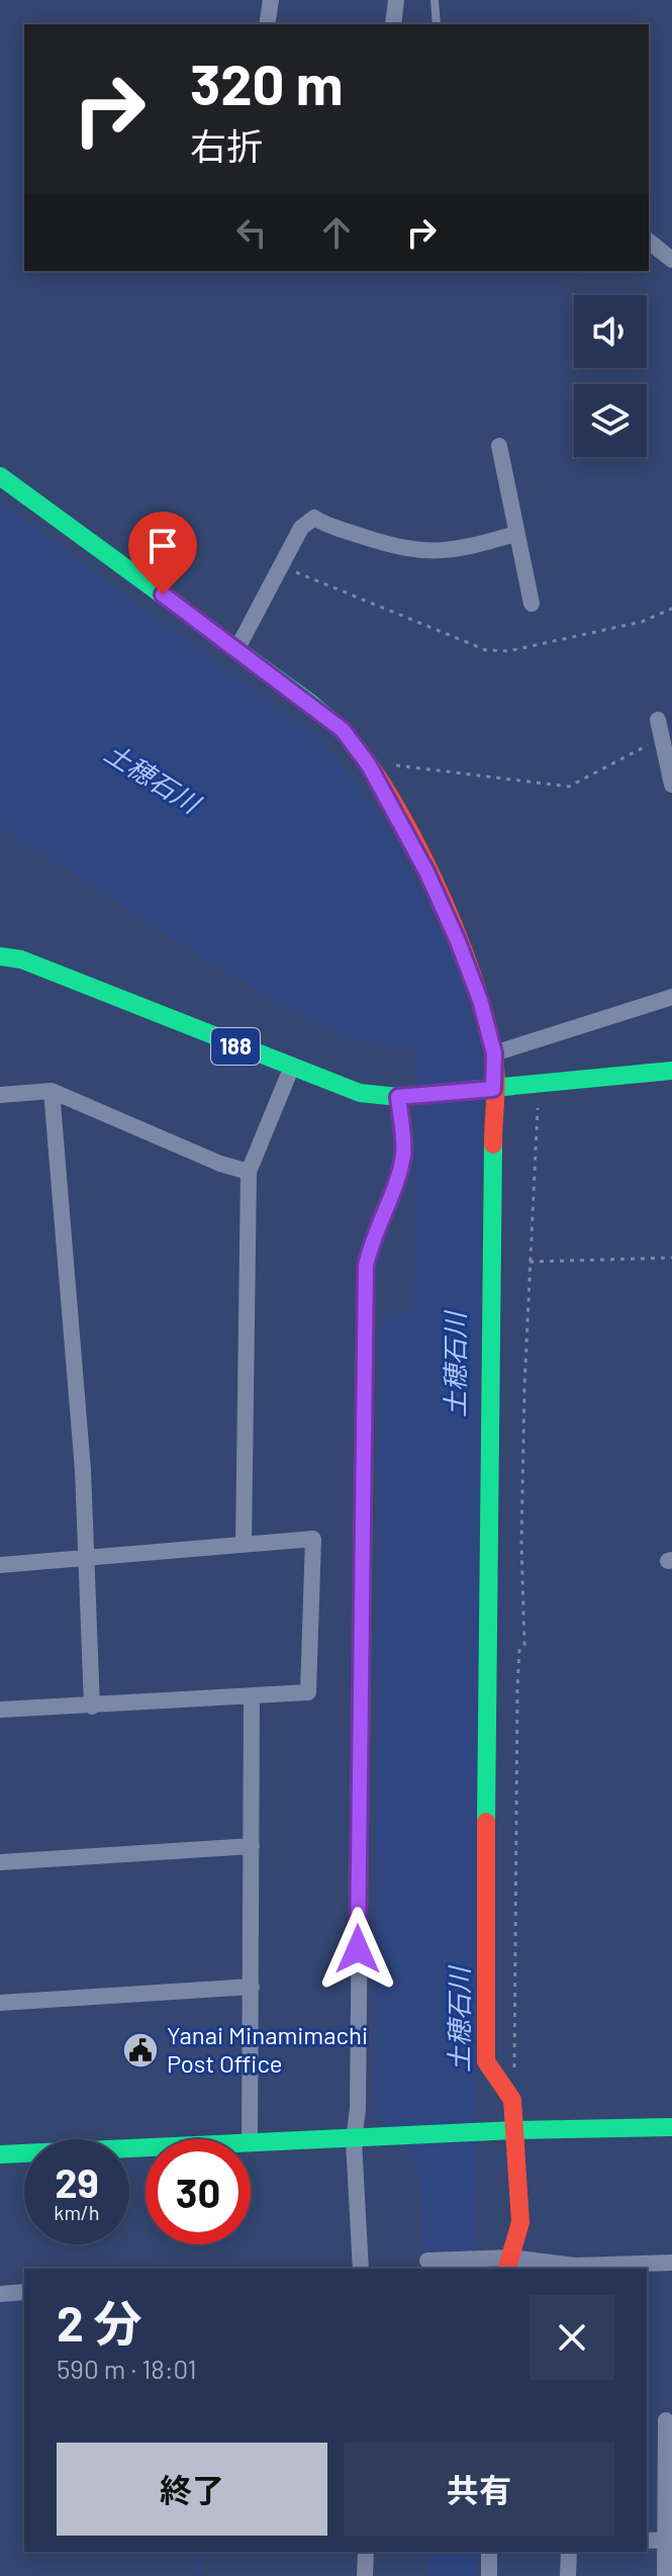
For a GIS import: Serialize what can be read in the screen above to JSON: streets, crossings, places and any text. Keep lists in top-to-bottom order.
{
  "streets": {
    "main road": ["188"]
  },
  "water": ["土穂石川"],
  "places": {
    "public building": ["Yanai Minamimachi Post Office"]
  },
  "page": {
    "turn": ["320 m", "右折"],
    "speed": "29 km/h",
    "limit": "30",
    "heading": ["2 分", "590 m · 18:01"],
    "buttons": ["終了", "共有"]
  }
}
